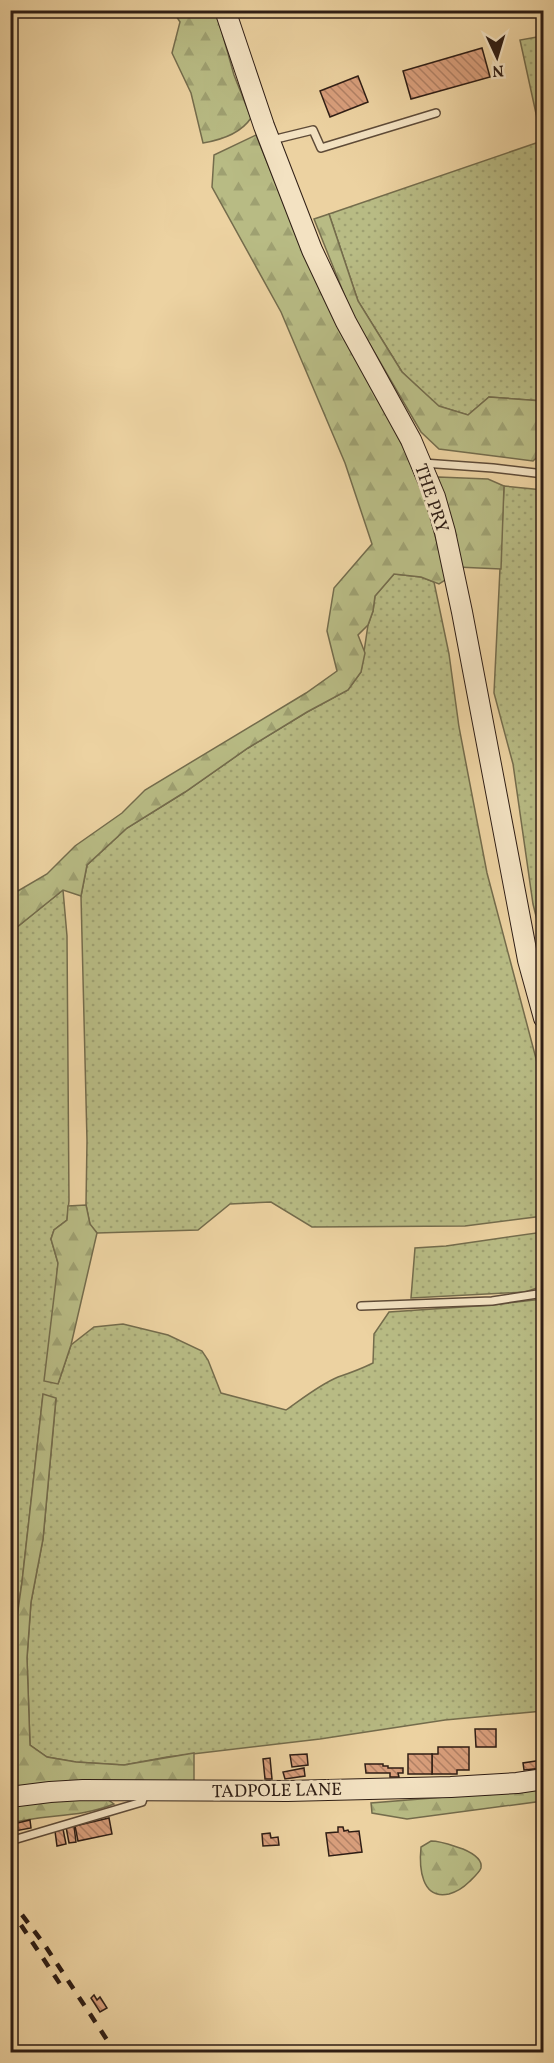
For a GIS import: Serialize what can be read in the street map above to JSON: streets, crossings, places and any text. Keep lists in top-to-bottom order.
{
  "streets": {
    "main road": ["THE PRY", "TADPOLE LANE"]
  },
  "north": "bottom"
}
